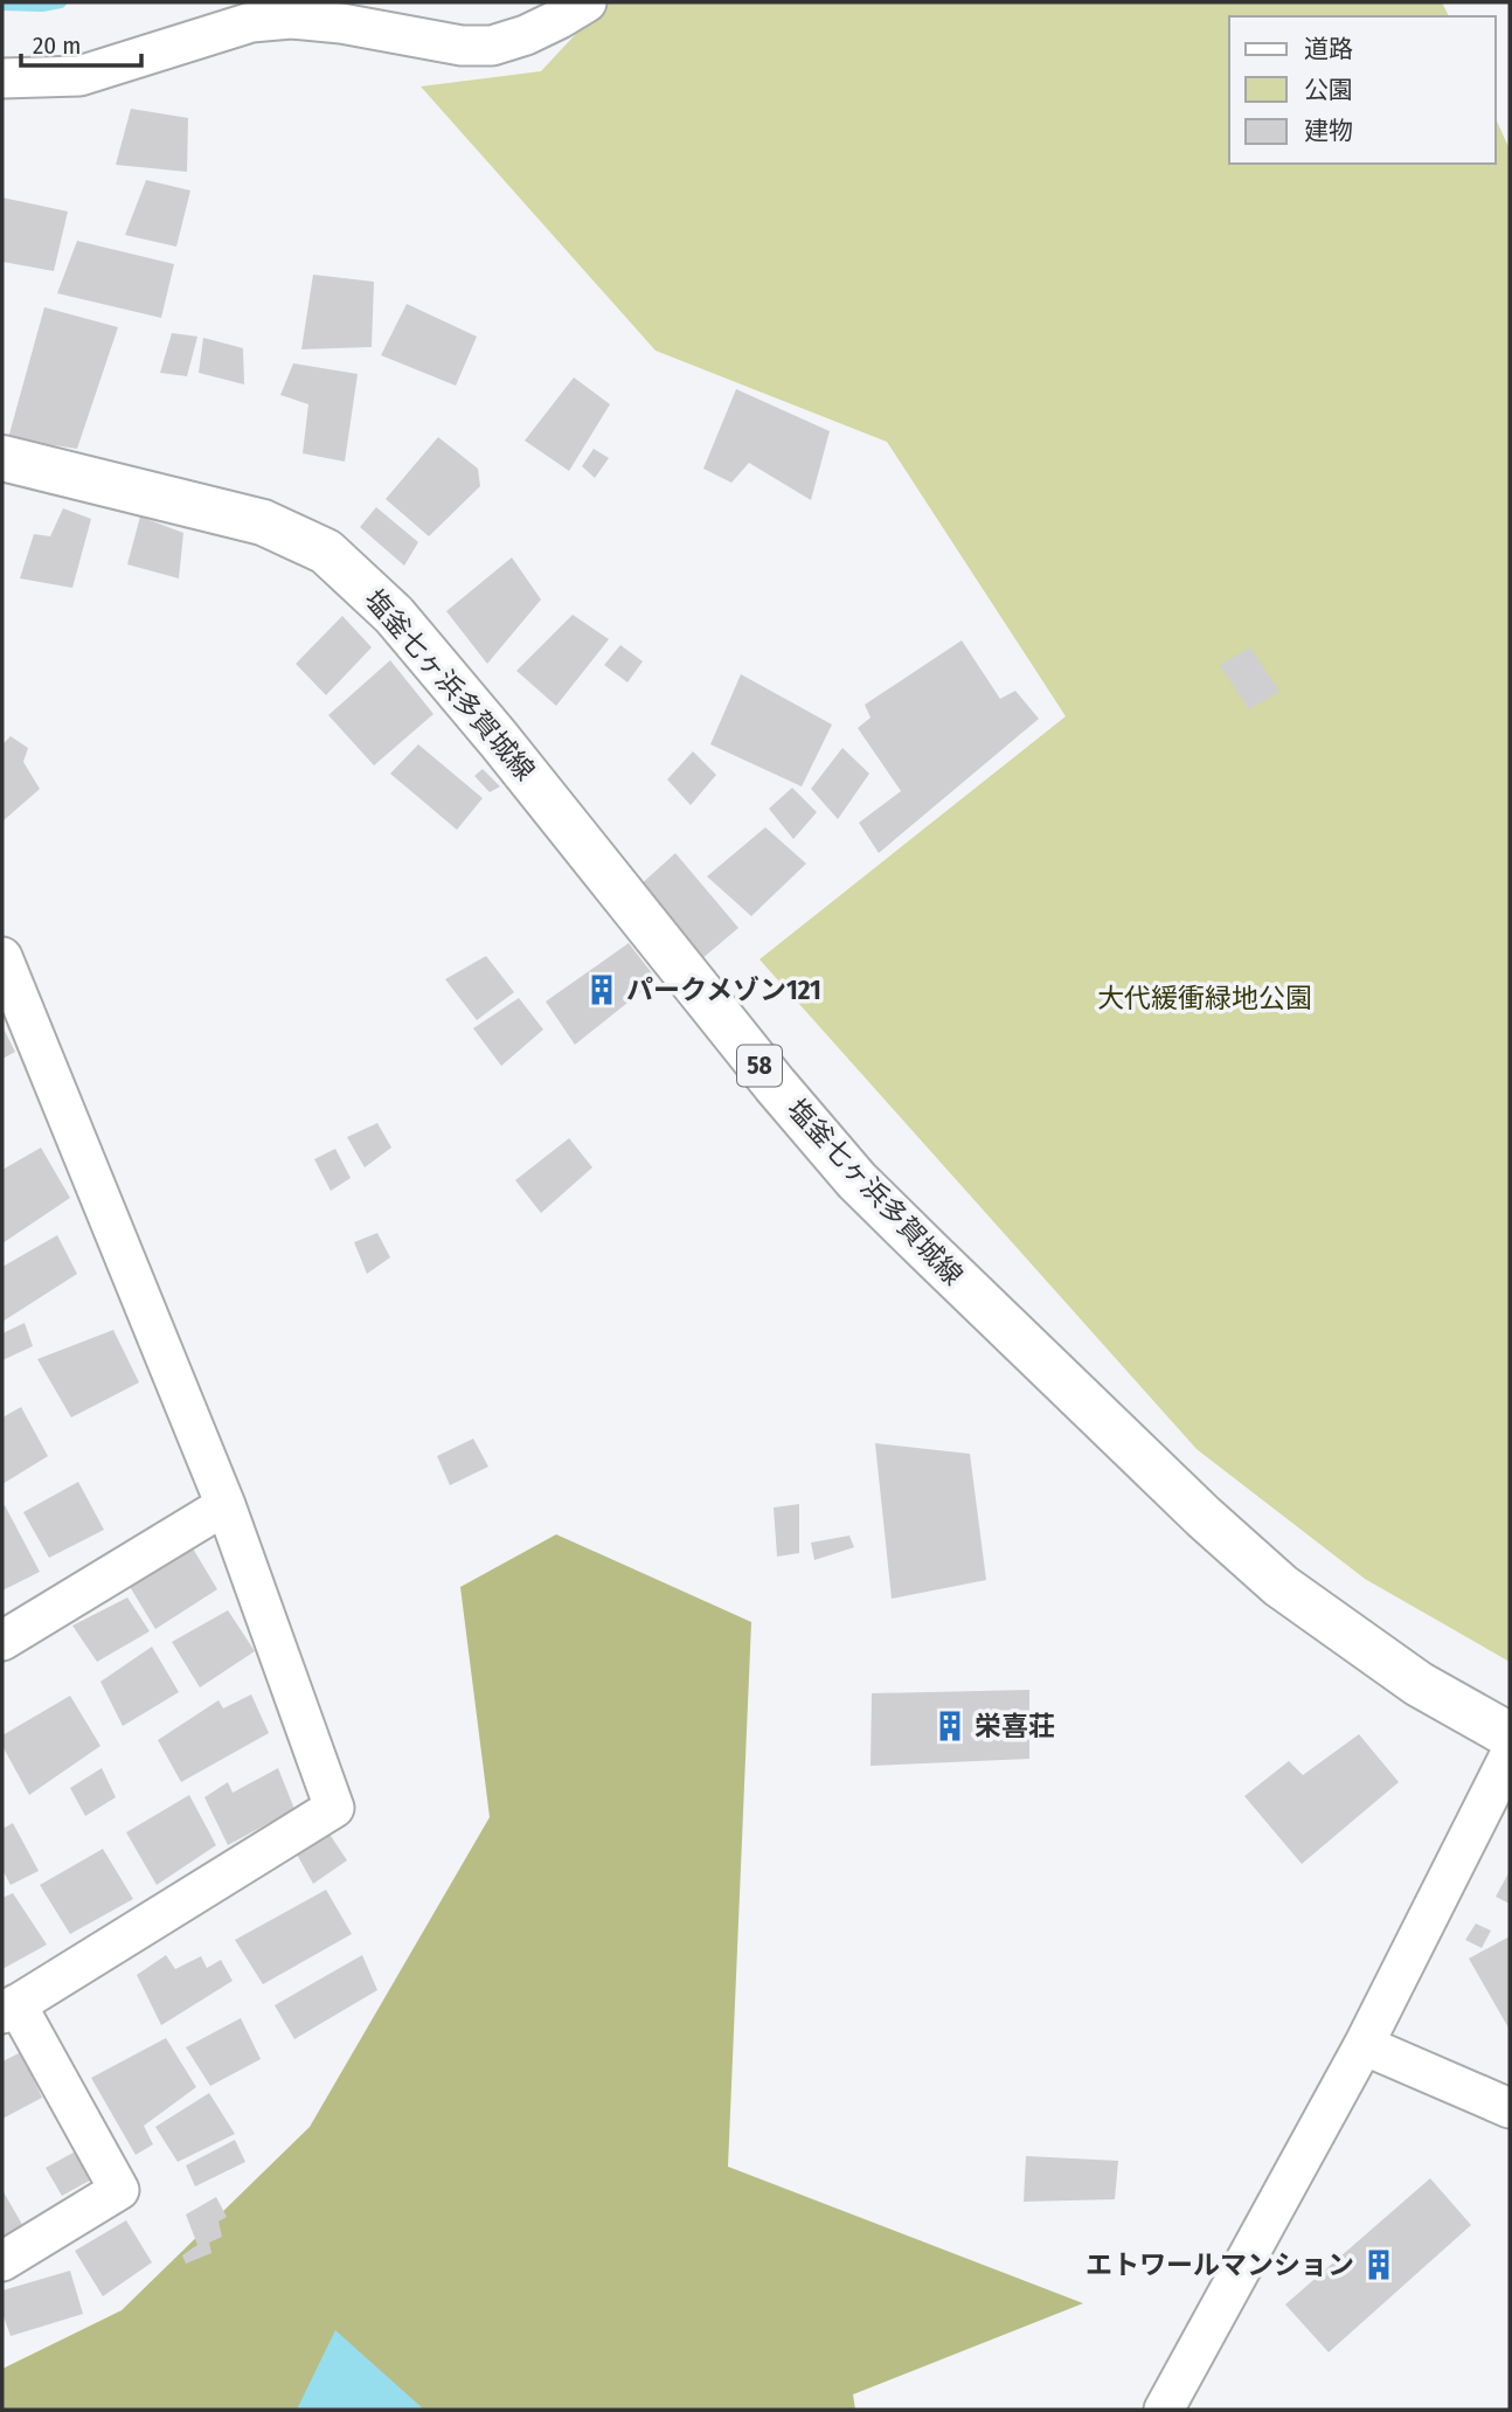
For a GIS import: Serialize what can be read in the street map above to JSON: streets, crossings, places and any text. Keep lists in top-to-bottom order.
{
  "streets": {
    "main road": ["塩釜七ヶ浜多賀城線", "58"]
  },
  "parks": ["大代緩衝緑地公園"],
  "places": {
    "building": ["パークメゾン121", "栄喜荘", "エトワールマンション"]
  },
  "legend": ["道路", "公園", "建物"],
  "scale_bar": "20 m"
}
